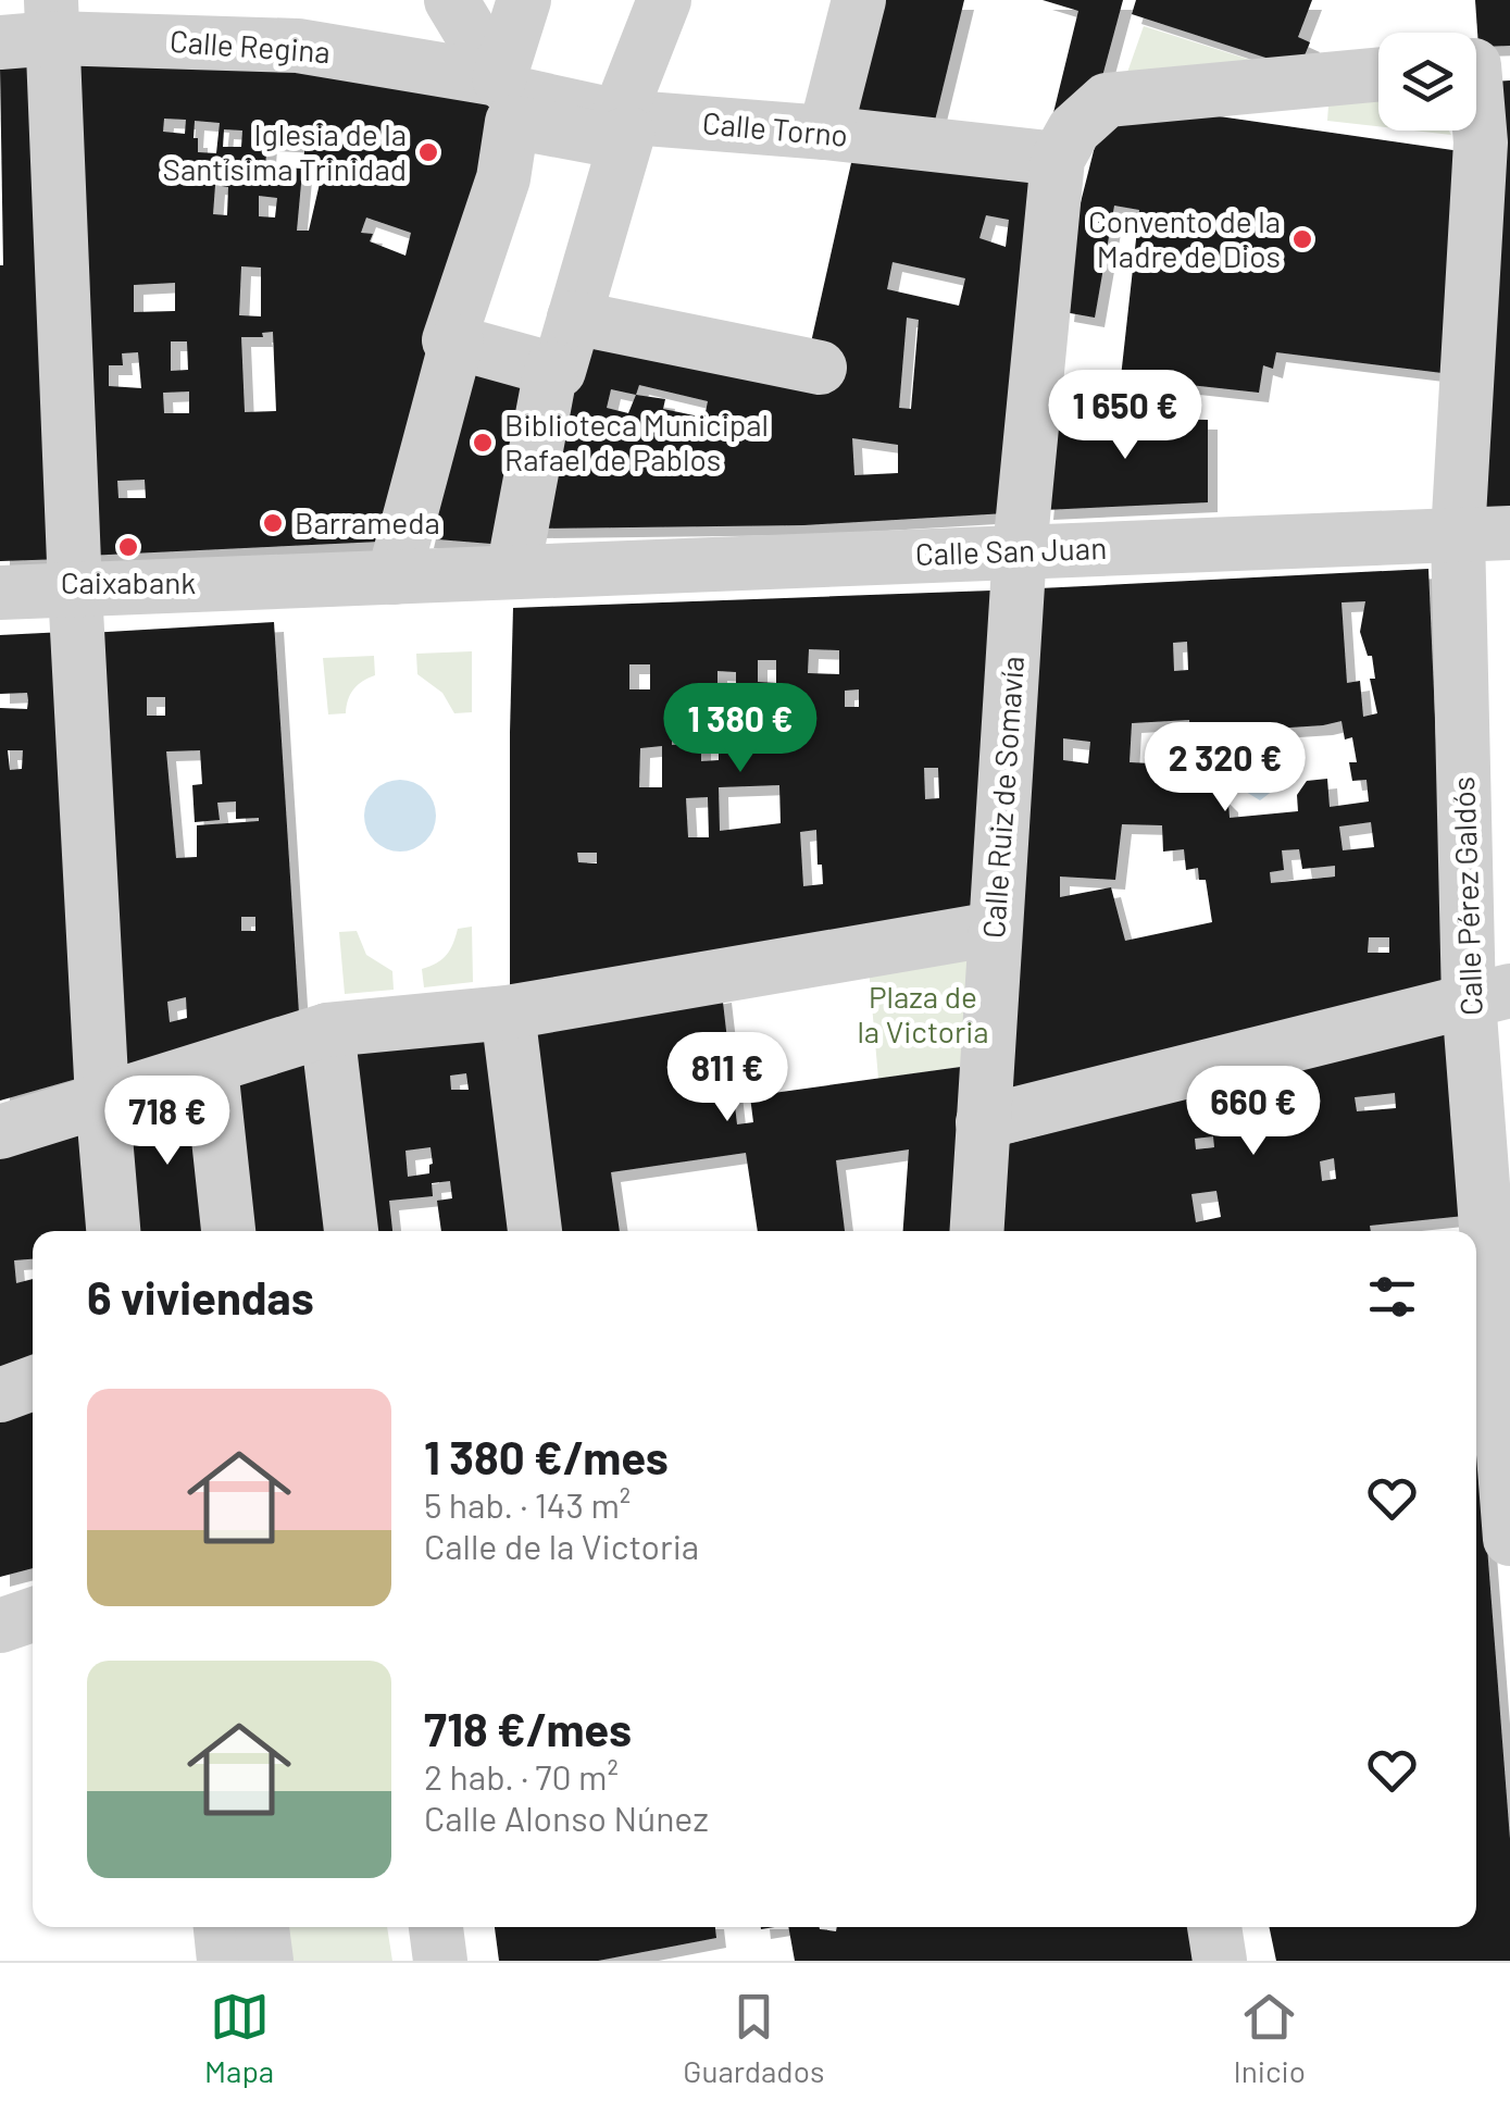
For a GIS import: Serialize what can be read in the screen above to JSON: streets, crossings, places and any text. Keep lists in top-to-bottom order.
{
  "streets": {
    "street": [
      "Calle Regina",
      "Calle Torno",
      "Calle San Juan",
      "Calle Ruiz de Somavía",
      "Calle Pérez Galdós"
    ]
  },
  "crossings": [
    ["Calle Regina", "Calle Torno"],
    ["Calle Torno", "Calle Ruiz de Somavía"],
    ["Calle San Juan", "Calle Ruiz de Somavía"],
    ["Calle San Juan", "Calle Pérez Galdós"]
  ],
  "parks": ["Plaza de la Victoria"],
  "places": [
    "Iglesia de la Santísima Trinidad",
    "Convento de la Madre de Dios",
    "Biblioteca Municipal Rafael de Pablos",
    "Barrameda",
    "Caixabank"
  ],
  "page": {
    "price": [
      "1 650 €",
      "1 380 €",
      "2 320 €",
      "811 €",
      "660 €",
      "718 €"
    ],
    "heading": "6 viviendas",
    "list": [
      {
        "name": "1 380 €/mes",
        "note": "5 hab. · 143 m² · Calle de la Victoria"
      },
      {
        "name": "718 €/mes",
        "note": "2 hab. · 70 m² · Calle Alonso Núnez"
      }
    ],
    "tabs": ["Mapa", "Guardados", "Inicio"]
  }
}
